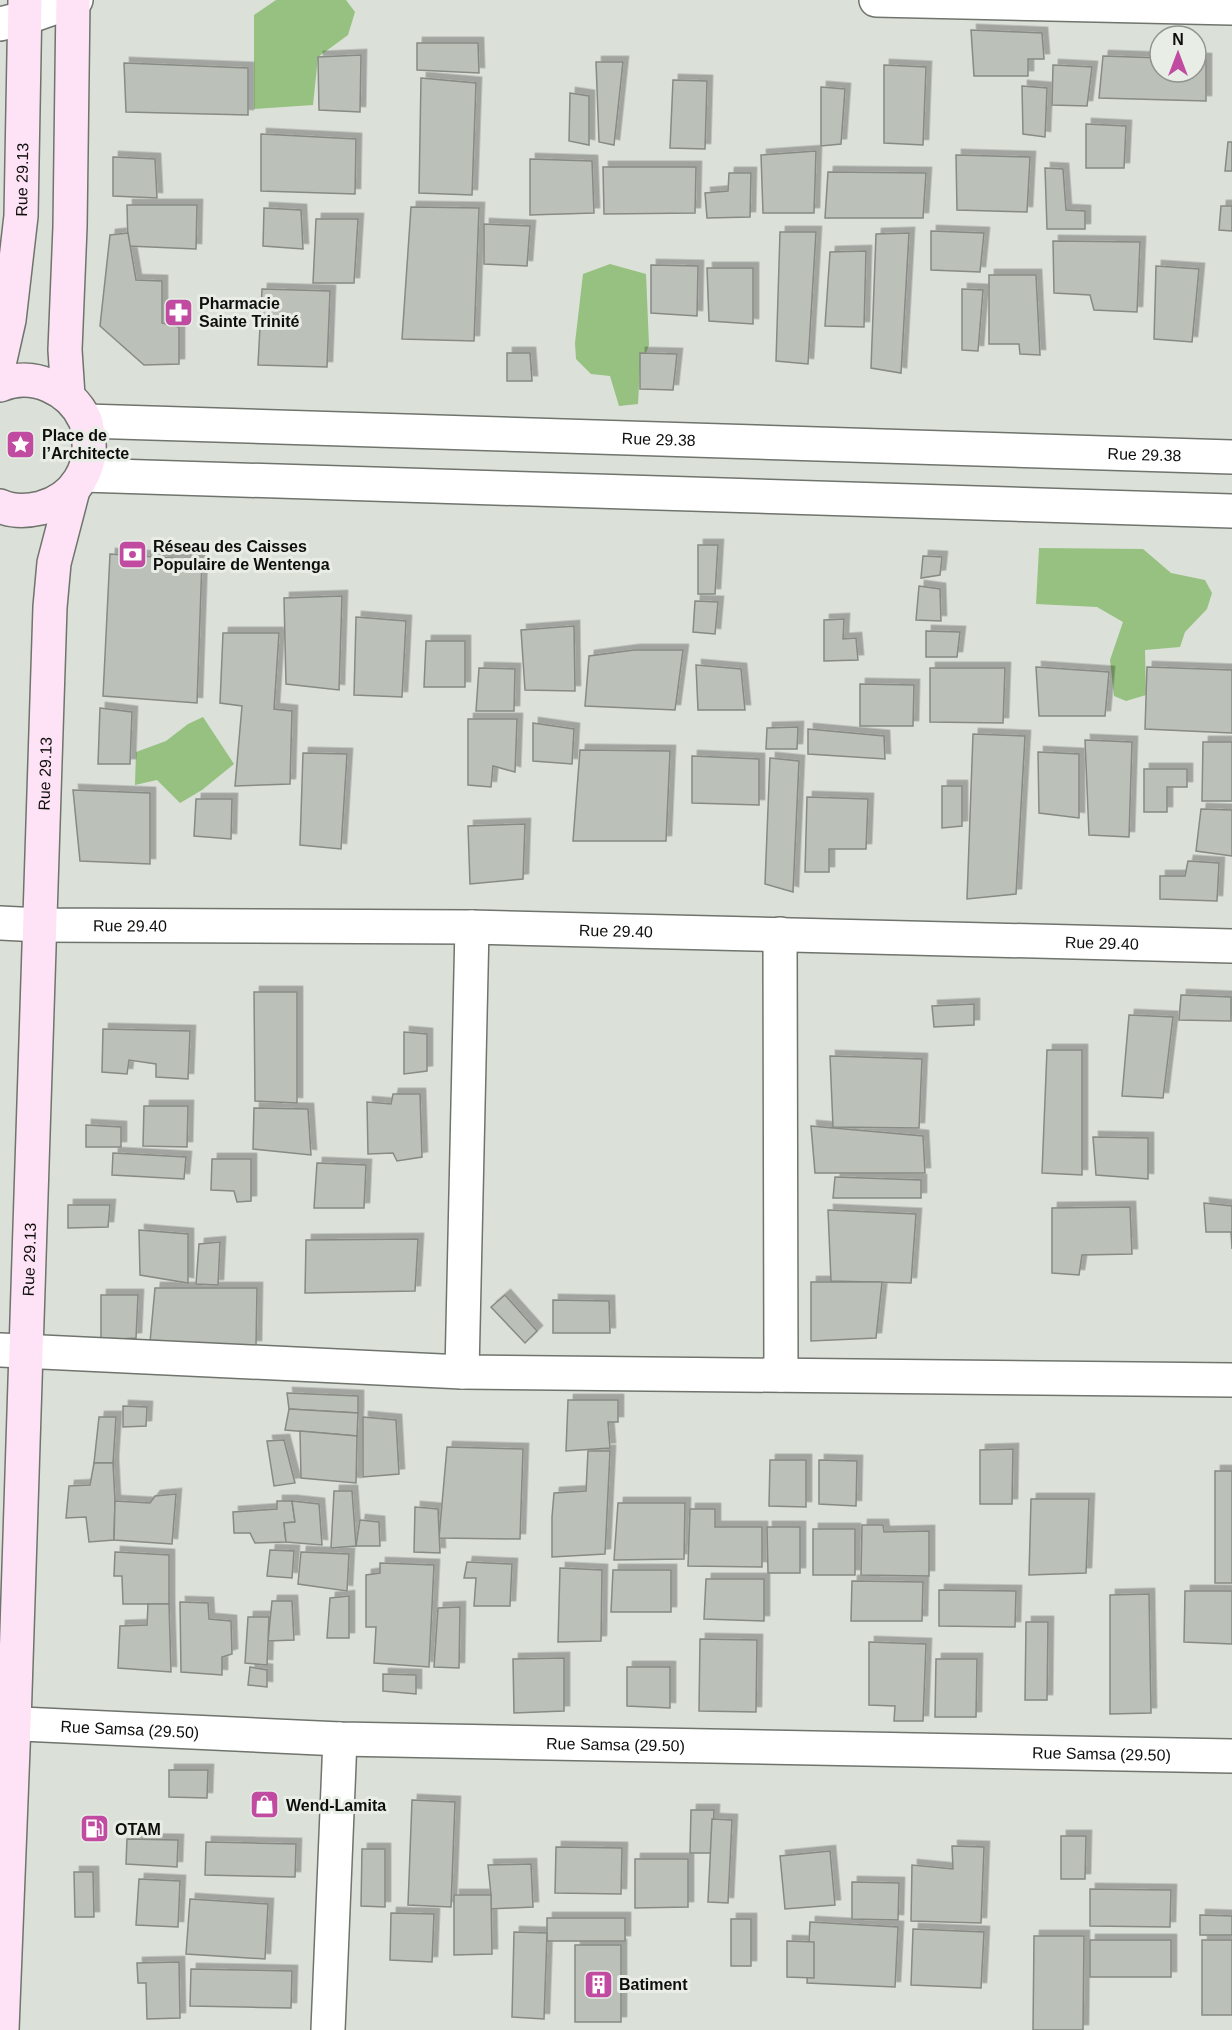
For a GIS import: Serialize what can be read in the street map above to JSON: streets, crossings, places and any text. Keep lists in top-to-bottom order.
{
  "streets": {
    "main road": ["Rue 29.13"],
    "street": ["Rue 29.38", "Rue 29.40", "Rue Samsa (29.50)"]
  },
  "crossings": [
    ["Rue 29.13", "Rue 29.38"],
    ["Rue 29.13", "Rue 29.40"],
    ["Rue 29.13", "Rue Samsa (29.50)"]
  ],
  "places": {
    "pharmacy": ["Pharmacie Sainte Trinité"],
    "place": ["Place de l’Architecte"],
    "bank": ["Réseau des Caisses Populaire de Wentenga"],
    "shop": ["Wend-Lamita"],
    "fuel station": ["OTAM"],
    "building": ["Batiment"]
  },
  "north": "top"
}
